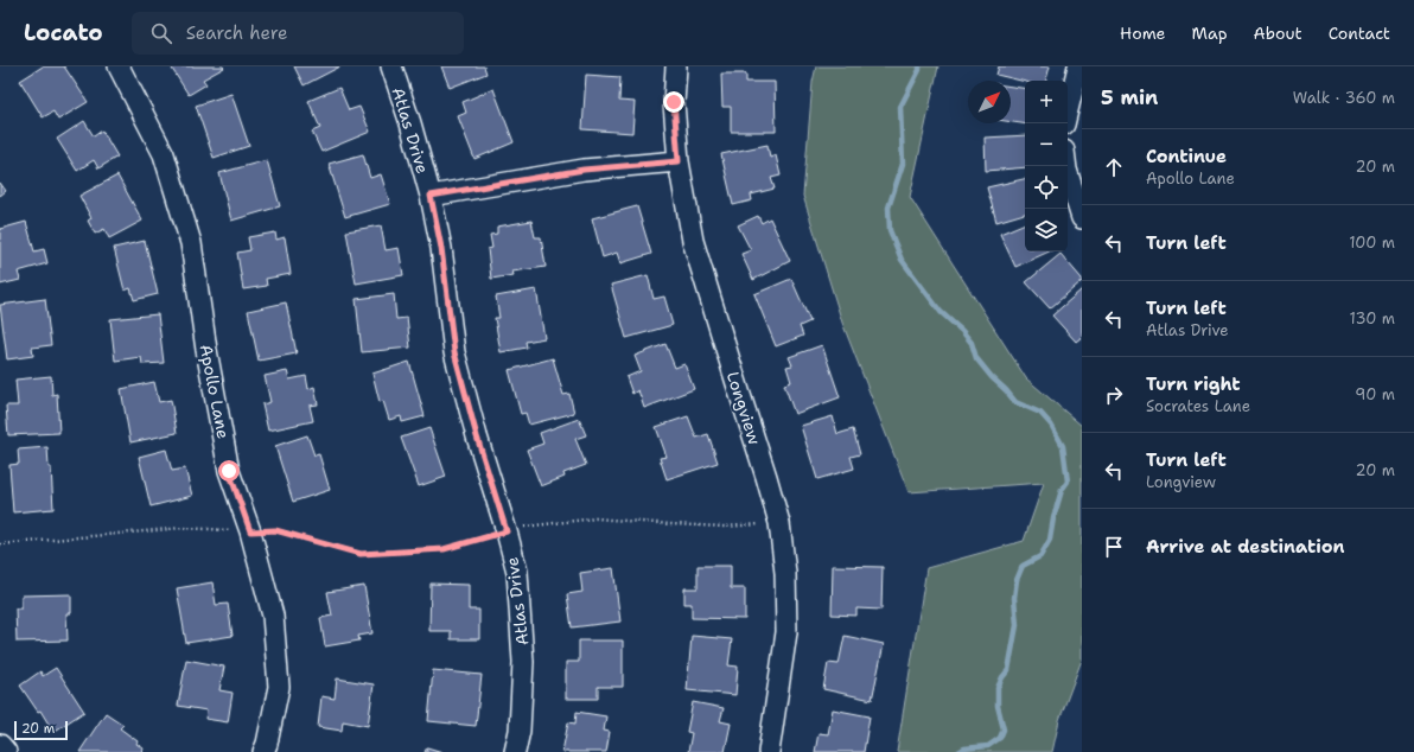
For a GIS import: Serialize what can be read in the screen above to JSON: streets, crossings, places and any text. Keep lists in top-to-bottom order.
{
  "streets": {
    "street": ["Atlas Drive", "Apollo Lane", "Longview"]
  },
  "scale_bar": "20 m",
  "north": "top right",
  "page": {
    "header": "Locato",
    "search": "Search here",
    "nav": [
      "Home",
      "Map",
      "About",
      "Contact"
    ],
    "heading": ["5 min", "Walk · 360 m"],
    "map_buttons": ["+", "−"],
    "list": [
      ["Continue", "Apollo Lane", "20 m"],
      ["Turn left", "100 m"],
      ["Turn left", "Atlas Drive", "130 m"],
      ["Turn right", "Socrates Lane", "90 m"],
      ["Turn left", "Longview", "20 m"],
      "Arrive at destination"
    ],
    "scale": "20 m"
  }
}
